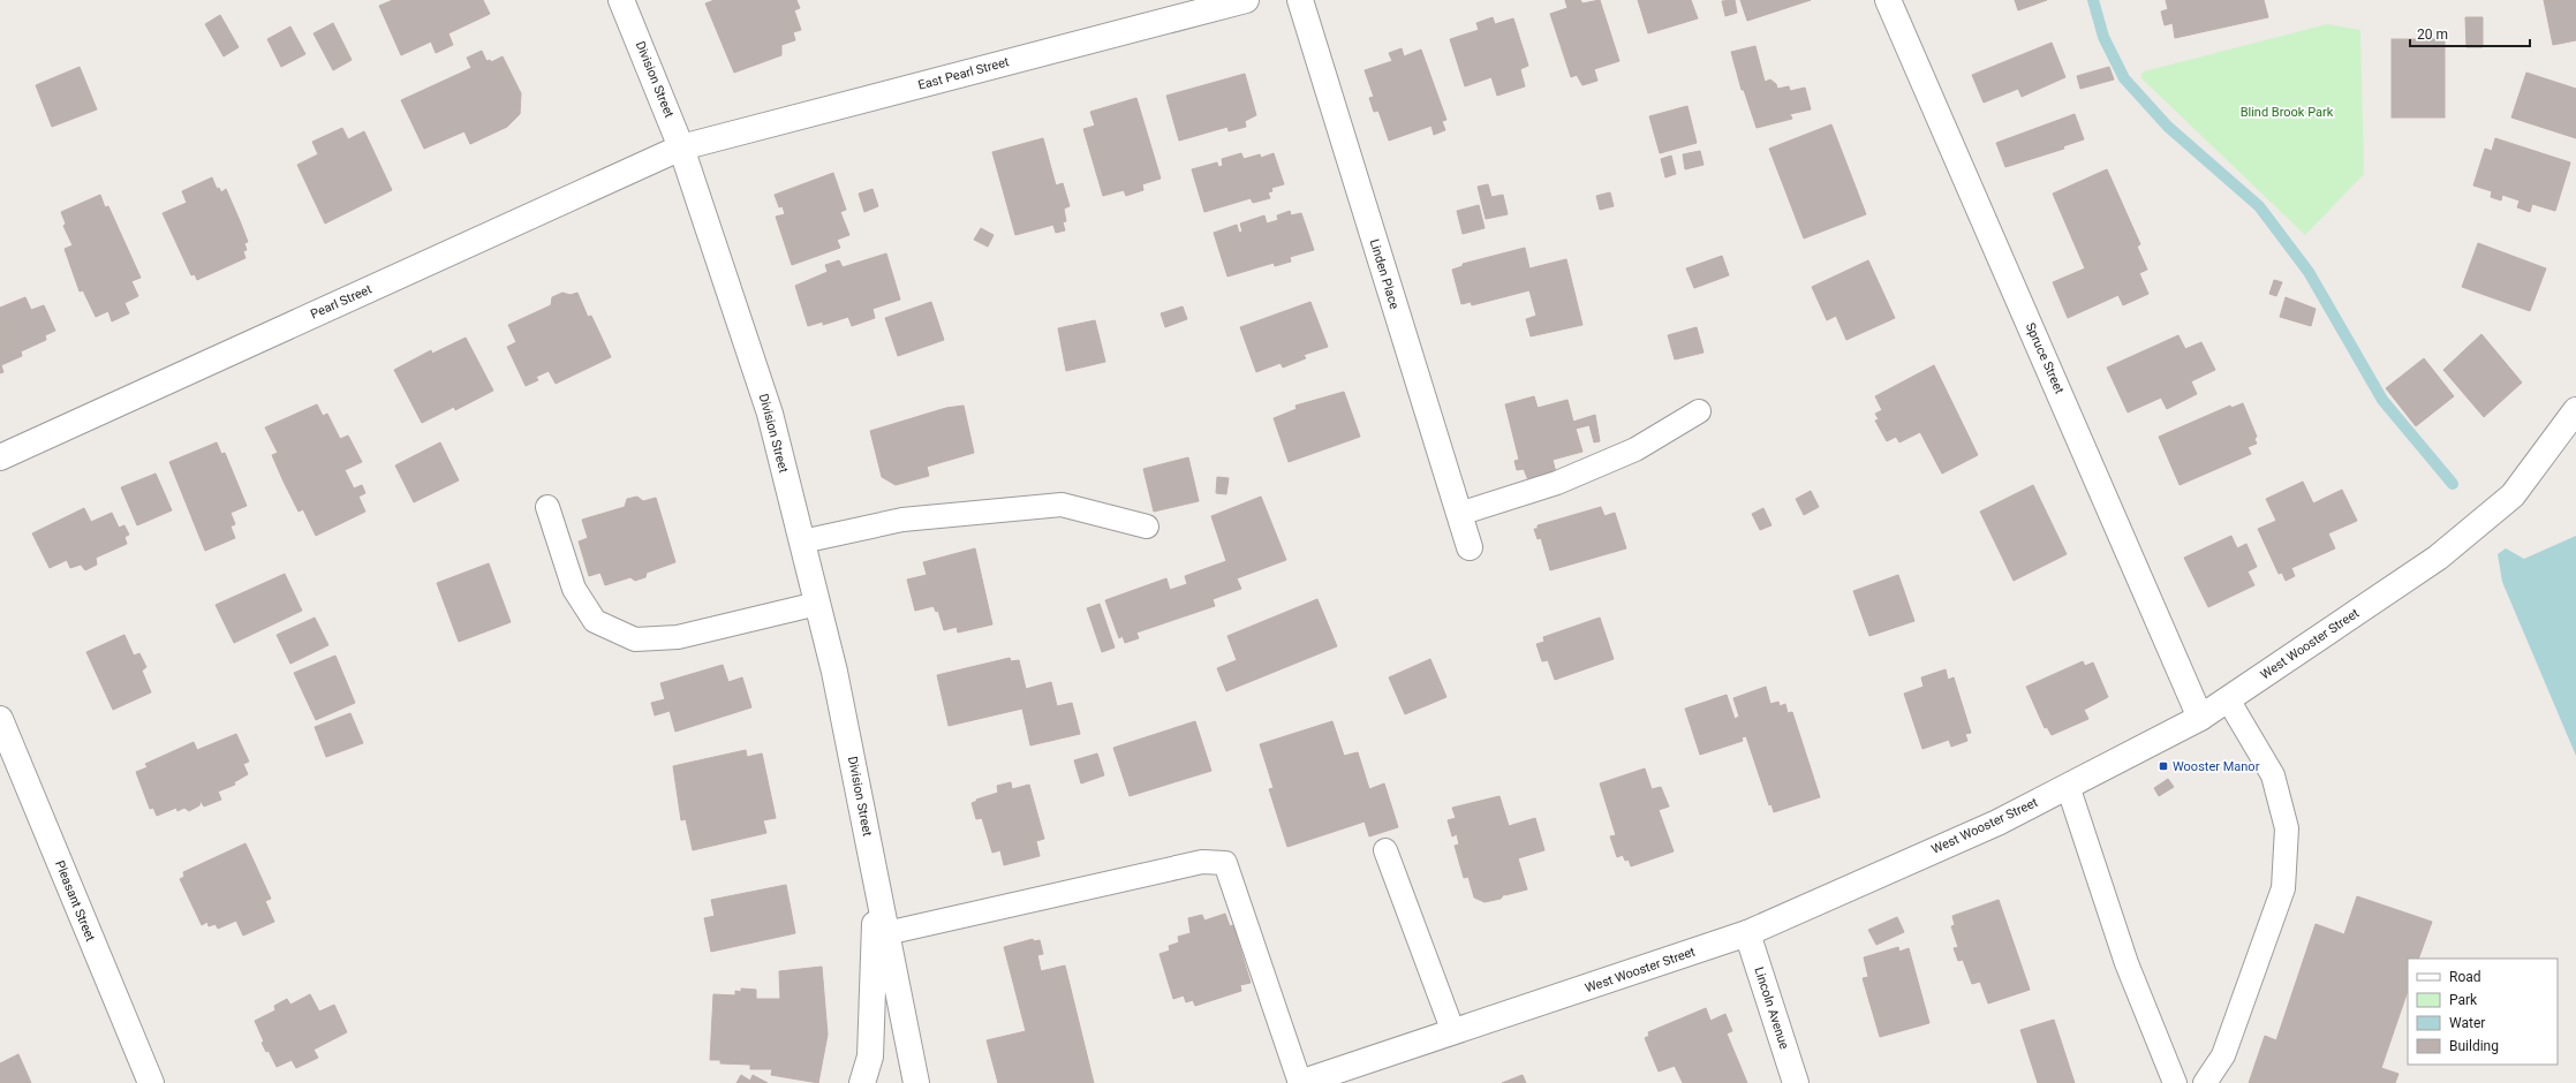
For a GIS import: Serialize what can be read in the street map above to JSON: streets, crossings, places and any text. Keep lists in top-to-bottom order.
{
  "streets": {
    "street": [
      "East Pearl Street",
      "Division Street",
      "Linden Place",
      "Pearl Street",
      "Spruce Street",
      "West Wooster Street",
      "Pleasant Street",
      "Lincoln Avenue"
    ]
  },
  "crossings": [
    ["East Pearl Street", "Division Street"],
    ["East Pearl Street", "Pearl Street"],
    ["Division Street", "Pearl Street"],
    ["Spruce Street", "West Wooster Street"],
    ["West Wooster Street", "Lincoln Avenue"]
  ],
  "parks": ["Blind Brook Park"],
  "places": {
    "transit": ["Wooster Manor"]
  },
  "legend": [
    "Road",
    "Park",
    "Water",
    "Building"
  ],
  "scale_bar": "20 m"
}
